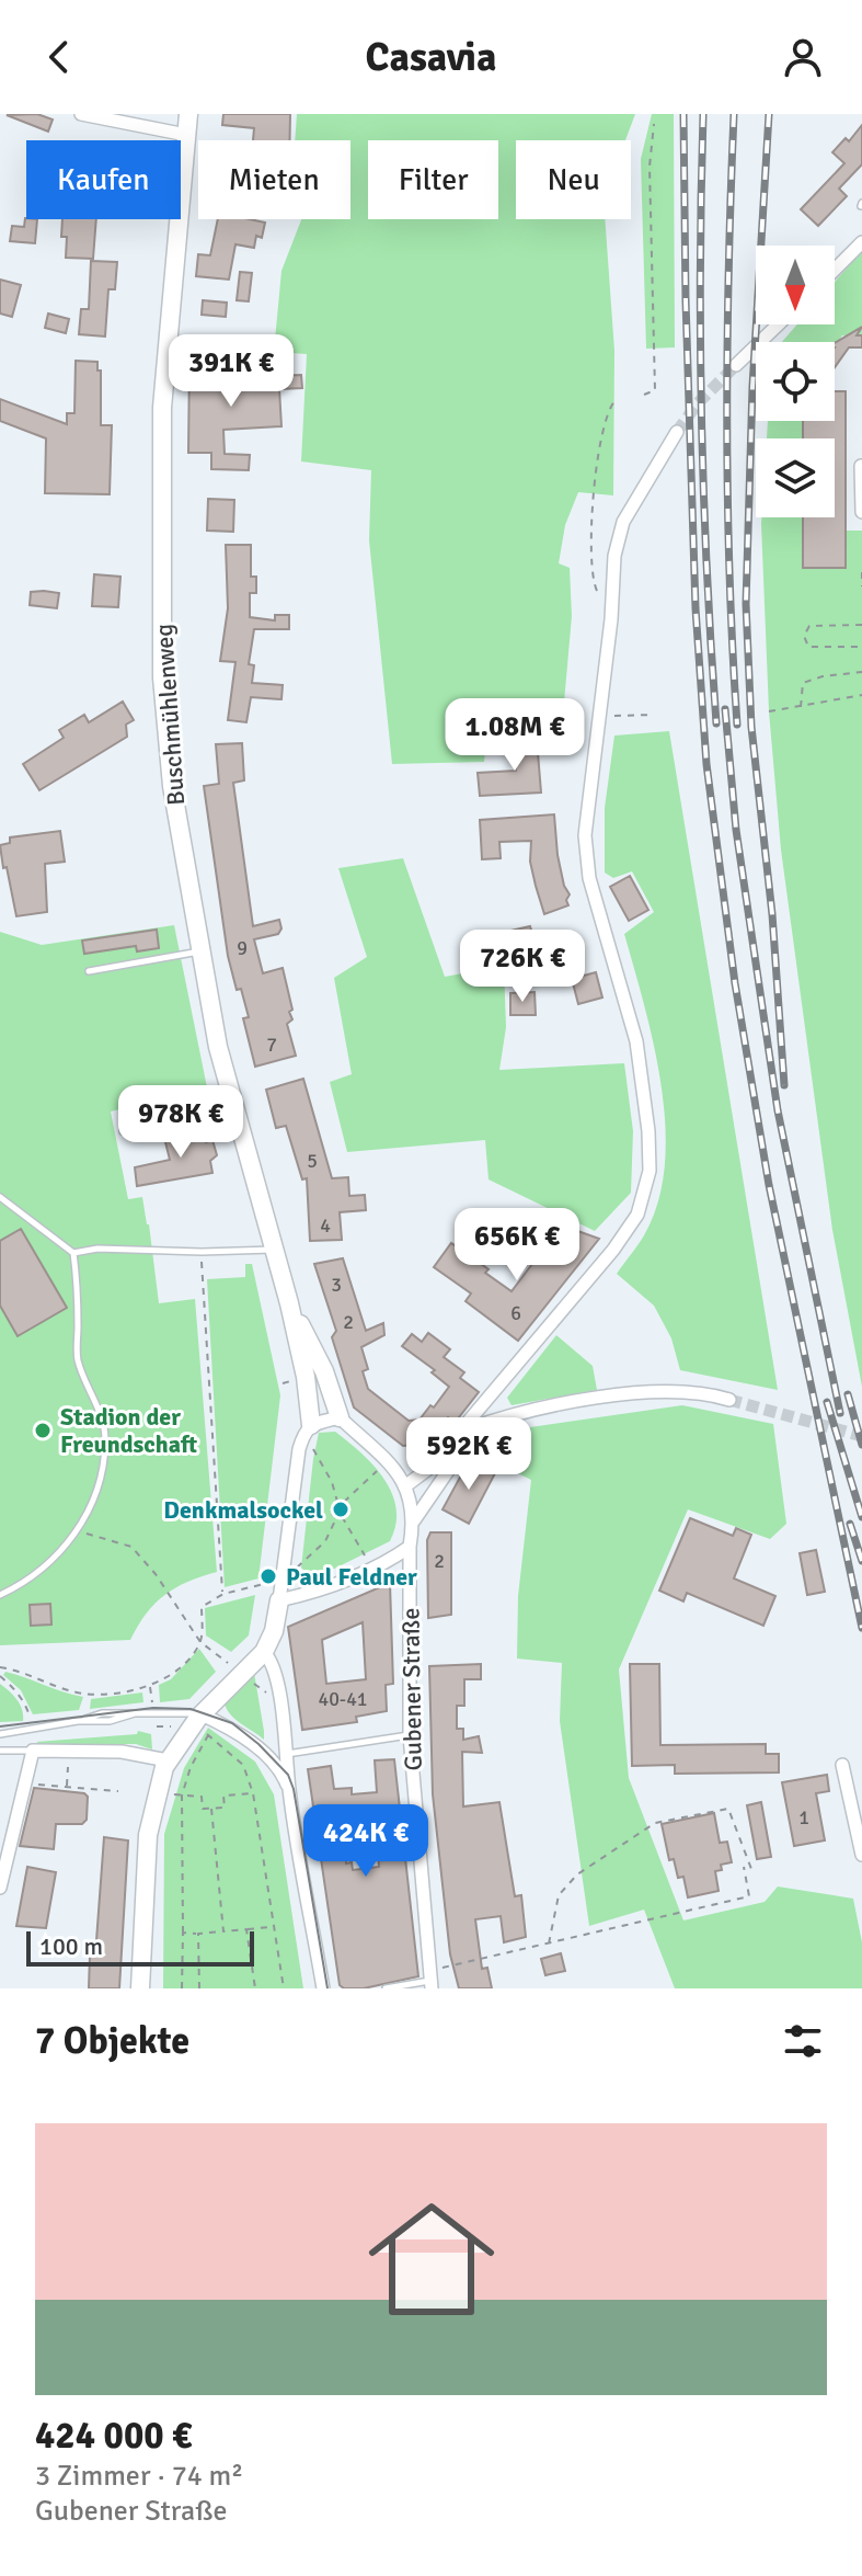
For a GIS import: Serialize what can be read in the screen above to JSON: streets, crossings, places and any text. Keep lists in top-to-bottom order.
{
  "streets": {
    "street": ["Buschmühlenweg", "Gubener Straße"]
  },
  "places": ["Stadion der Freundschaft", "Denkmalsockel", "Paul Feldner"],
  "house_numbers": [
    "9",
    "7",
    "5",
    "4",
    "3",
    "6",
    "2",
    "2",
    "40-41",
    "1"
  ],
  "scale_bar": "100 m",
  "north": "bottom",
  "page": {
    "header": "Casavia",
    "chip": [
      "Kaufen",
      "Mieten",
      "Filter",
      "Neu"
    ],
    "price": [
      "391K €",
      "1.08M €",
      "726K €",
      "978K €",
      "656K €",
      "592K €",
      "424K €"
    ],
    "scale": "100 m",
    "heading": "7 Objekte",
    "list": [
      {
        "name": "424 000 €",
        "note": "3 Zimmer · 74 m² · Gubener Straße"
      }
    ]
  }
}
